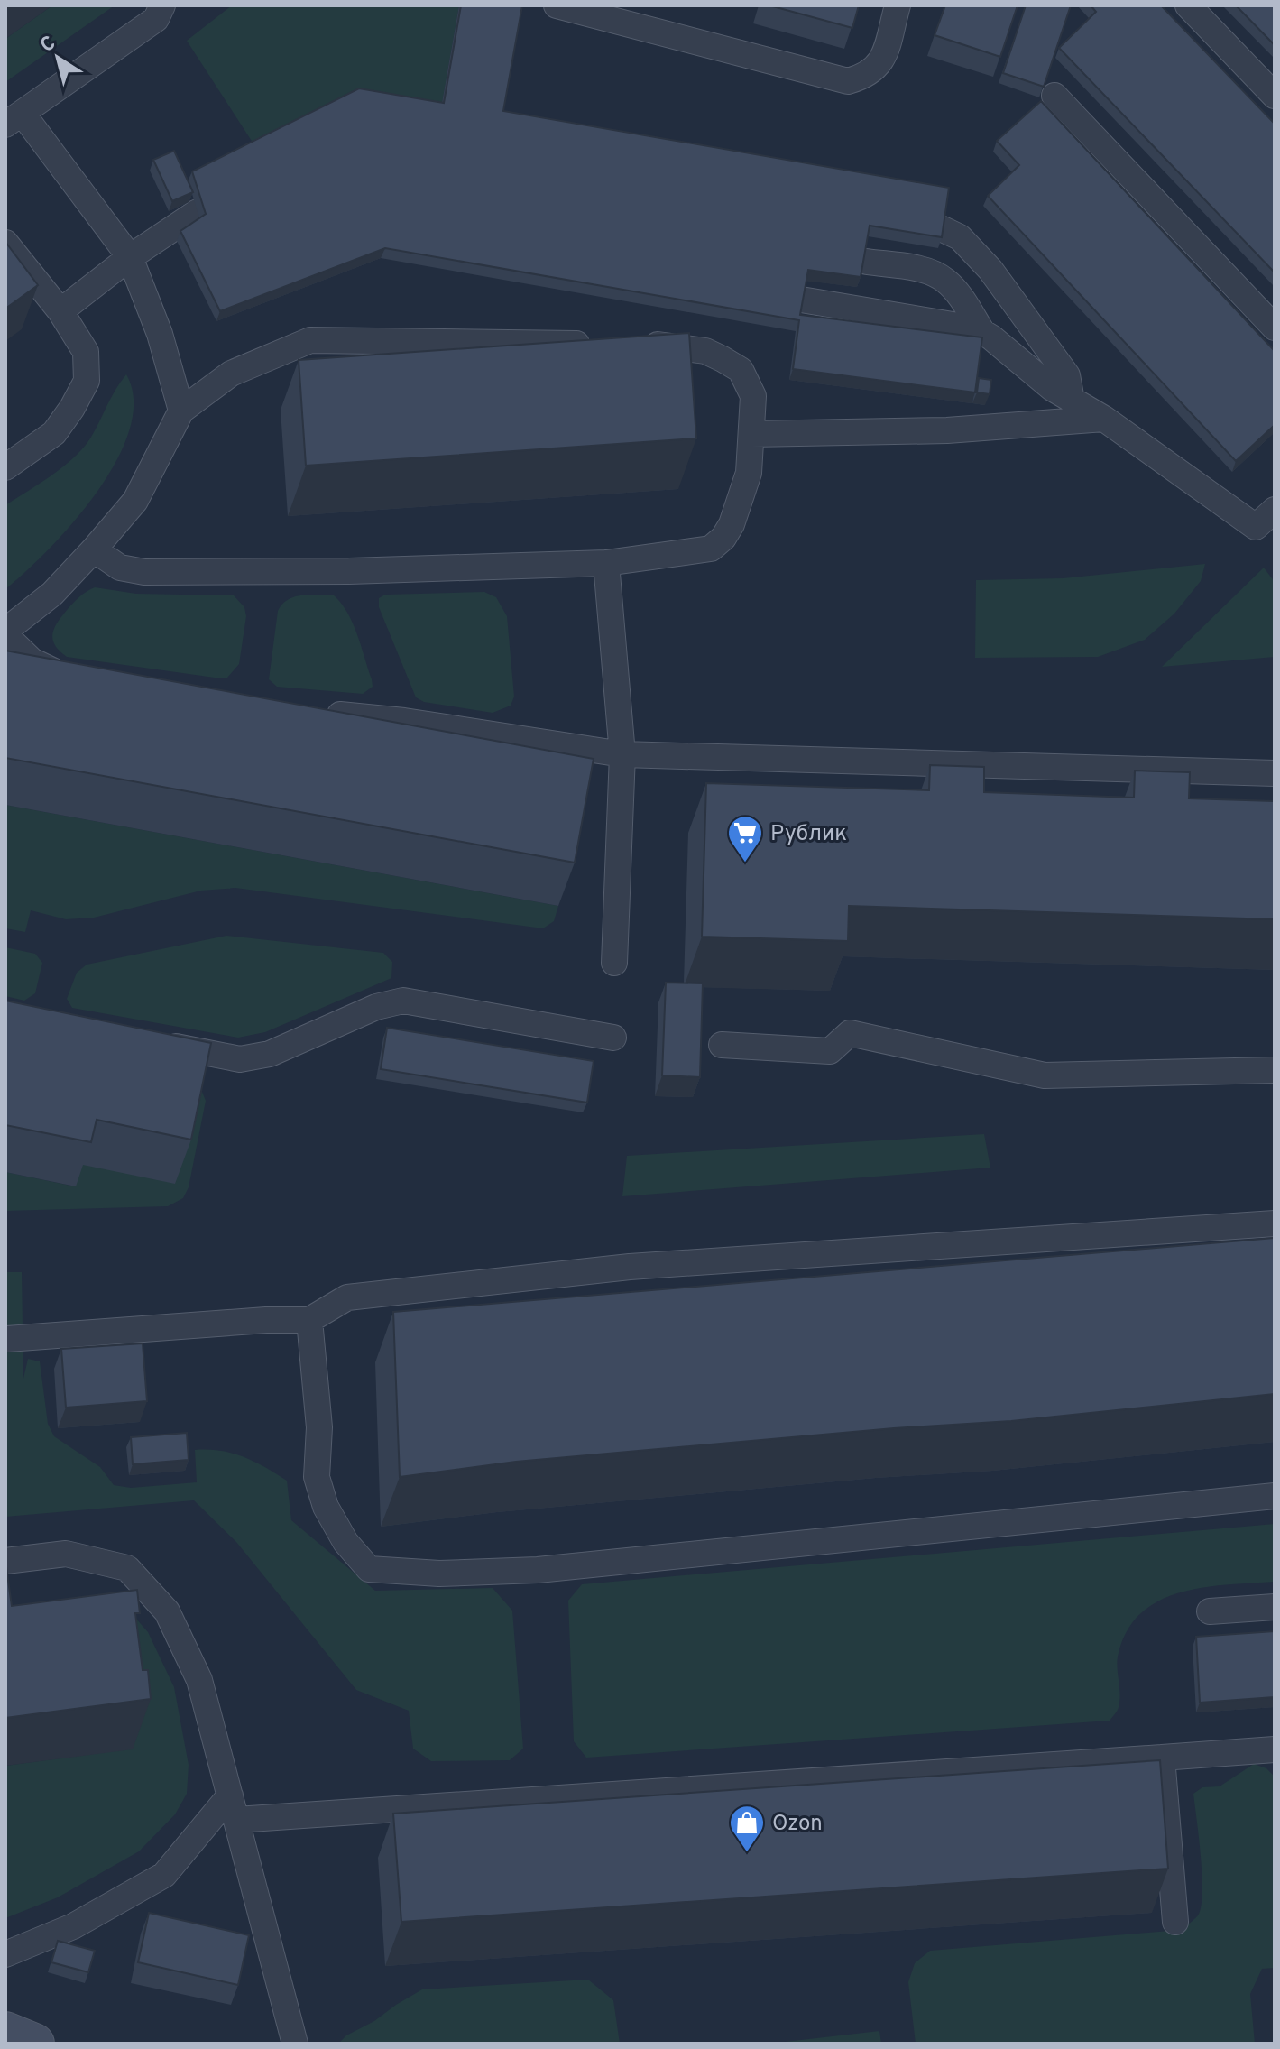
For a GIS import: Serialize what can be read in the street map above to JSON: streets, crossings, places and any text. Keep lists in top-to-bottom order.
{
  "places": {
    "supermarket": ["Рублик"],
    "shop": ["Ozon"]
  },
  "north": "top left"
}
